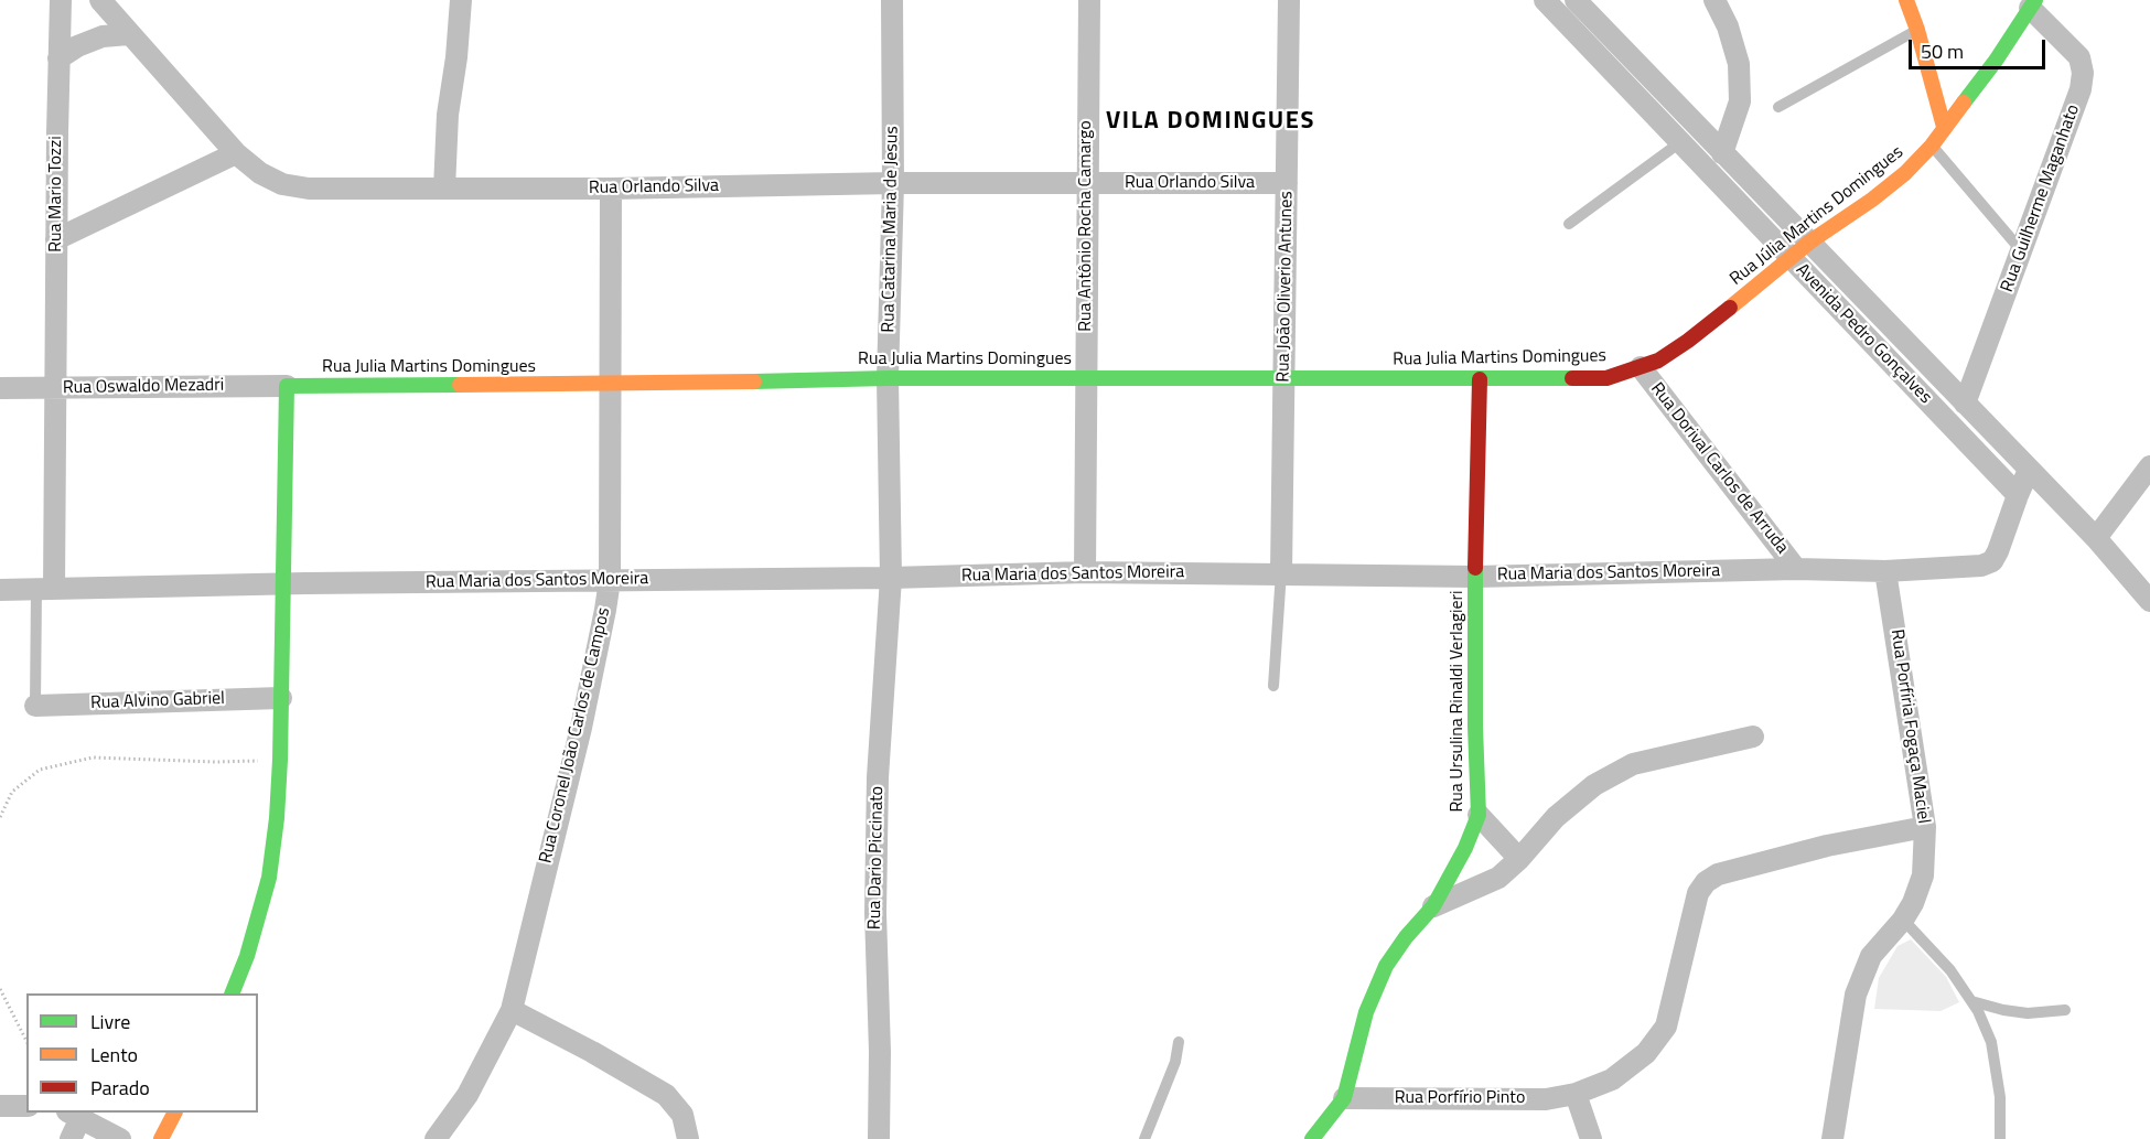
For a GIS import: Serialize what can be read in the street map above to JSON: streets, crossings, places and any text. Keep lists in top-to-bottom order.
{
  "streets": {
    "main road": ["Rua Júlia Martins Domingues", "Rua Julia Martins Domingues", "Rua Ursulina Rinaldi Verlagieri"],
    "street": [
      "Rua Orlando Silva",
      "Rua Mario Tozzi",
      "Rua Guilherme Maganhato",
      "Rua Antônio Rocha Camargo",
      "Rua Catarina Maria de Jesus",
      "Rua João Oliverio Antunes",
      "Avenida Pedro Gonçalves",
      "Rua Oswaldo Mezadri",
      "Rua Dorival Carlos de Arruda",
      "Rua Maria dos Santos Moreira",
      "Rua Alvino Gabriel",
      "Rua Porfíria Fogaça Maciel",
      "Rua Coronel João Carlos de Campos",
      "Rua Dario Piccinato",
      "Rua Porfírio Pinto"
    ]
  },
  "crossings": [
    ["Rua Orlando Silva", "Rua Antônio Rocha Camargo"],
    ["Rua Orlando Silva", "Rua Catarina Maria de Jesus"],
    ["Rua Orlando Silva", "Rua João Oliverio Antunes"],
    ["Rua Orlando Silva", "Rua Coronel João Carlos de Campos"],
    ["Rua Mario Tozzi", "Rua Oswaldo Mezadri"],
    ["Rua Mario Tozzi", "Rua Maria dos Santos Moreira"],
    ["Rua Guilherme Maganhato", "Rua Júlia Martins Domingues"],
    ["Rua Guilherme Maganhato", "Avenida Pedro Gonçalves"],
    ["Rua Júlia Martins Domingues", "Avenida Pedro Gonçalves"],
    ["Rua Júlia Martins Domingues", "Rua Julia Martins Domingues"],
    ["Rua Júlia Martins Domingues", "Rua Dorival Carlos de Arruda"],
    ["Rua Antônio Rocha Camargo", "Rua Julia Martins Domingues"],
    ["Rua Antônio Rocha Camargo", "Rua Maria dos Santos Moreira"],
    ["Rua Catarina Maria de Jesus", "Rua Julia Martins Domingues"],
    ["Rua Catarina Maria de Jesus", "Rua Maria dos Santos Moreira"],
    ["Rua Catarina Maria de Jesus", "Rua Dario Piccinato"],
    ["Rua João Oliverio Antunes", "Rua Julia Martins Domingues"],
    ["Rua João Oliverio Antunes", "Rua Maria dos Santos Moreira"],
    ["Avenida Pedro Gonçalves", "Rua Maria dos Santos Moreira"],
    ["Rua Julia Martins Domingues", "Rua Oswaldo Mezadri"],
    ["Rua Julia Martins Domingues", "Rua Dorival Carlos de Arruda"],
    ["Rua Julia Martins Domingues", "Rua Ursulina Rinaldi Verlagieri"],
    ["Rua Julia Martins Domingues", "Rua Coronel João Carlos de Campos"],
    ["Rua Dorival Carlos de Arruda", "Rua Maria dos Santos Moreira"],
    ["Rua Maria dos Santos Moreira", "Rua Ursulina Rinaldi Verlagieri"],
    ["Rua Maria dos Santos Moreira", "Rua Porfíria Fogaça Maciel"],
    ["Rua Maria dos Santos Moreira", "Rua Coronel João Carlos de Campos"],
    ["Rua Maria dos Santos Moreira", "Rua Dario Piccinato"],
    ["Rua Ursulina Rinaldi Verlagieri", "Rua Porfírio Pinto"],
    ["Rua Porfíria Fogaça Maciel", "Rua Porfírio Pinto"]
  ],
  "districts": ["VILA DOMINGUES"],
  "legend": ["Livre", "Lento", "Parado"],
  "scale_bar": "50 m"
}
